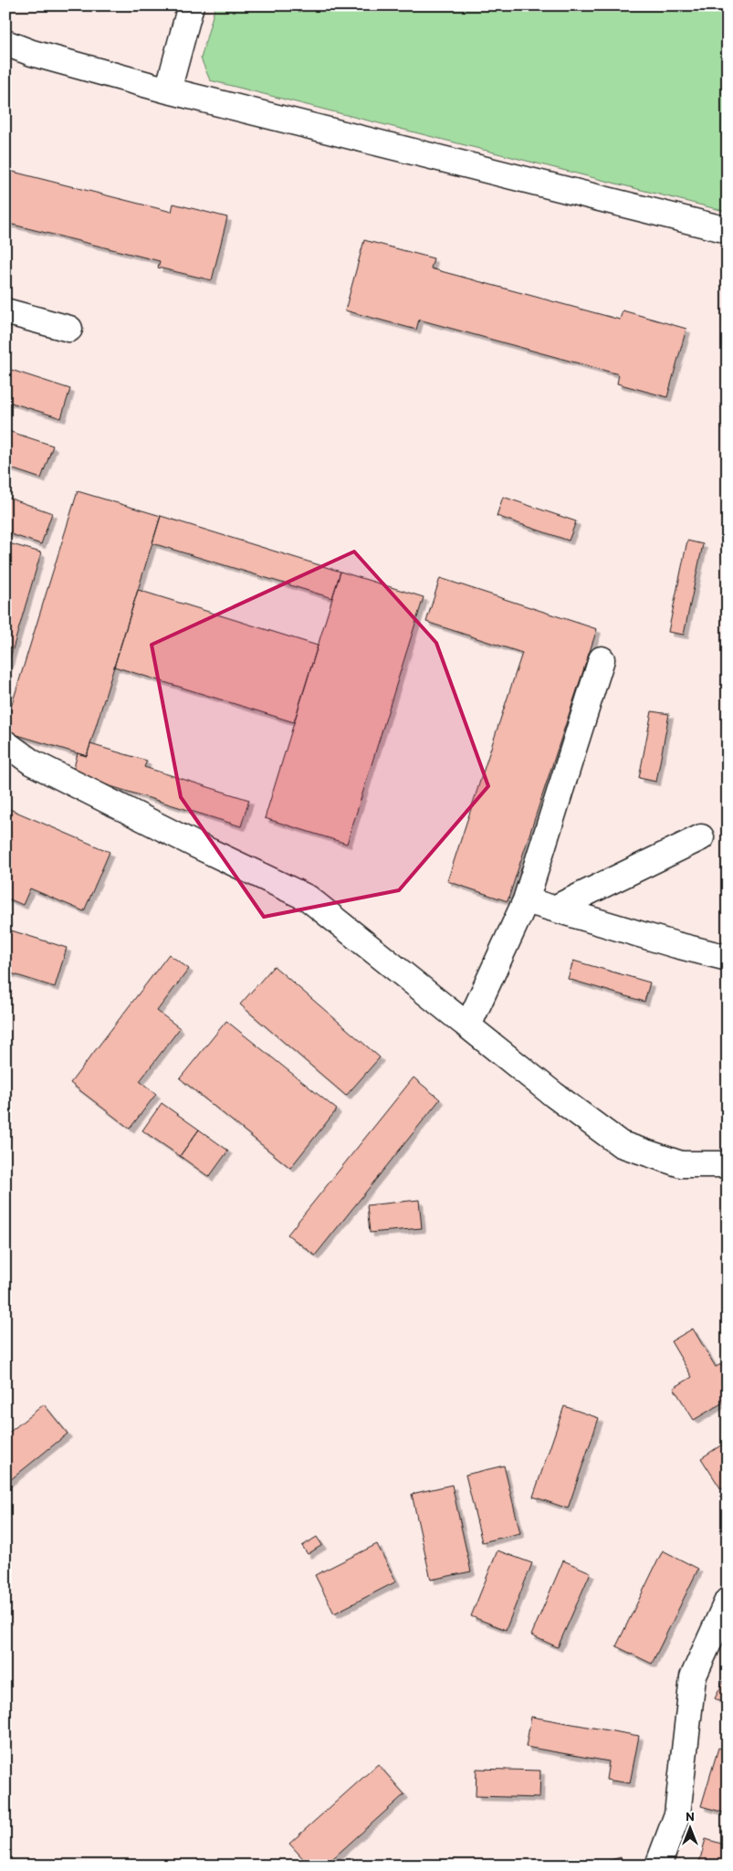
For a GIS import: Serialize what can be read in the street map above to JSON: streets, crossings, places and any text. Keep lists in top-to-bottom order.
{
  "north": "top"
}
